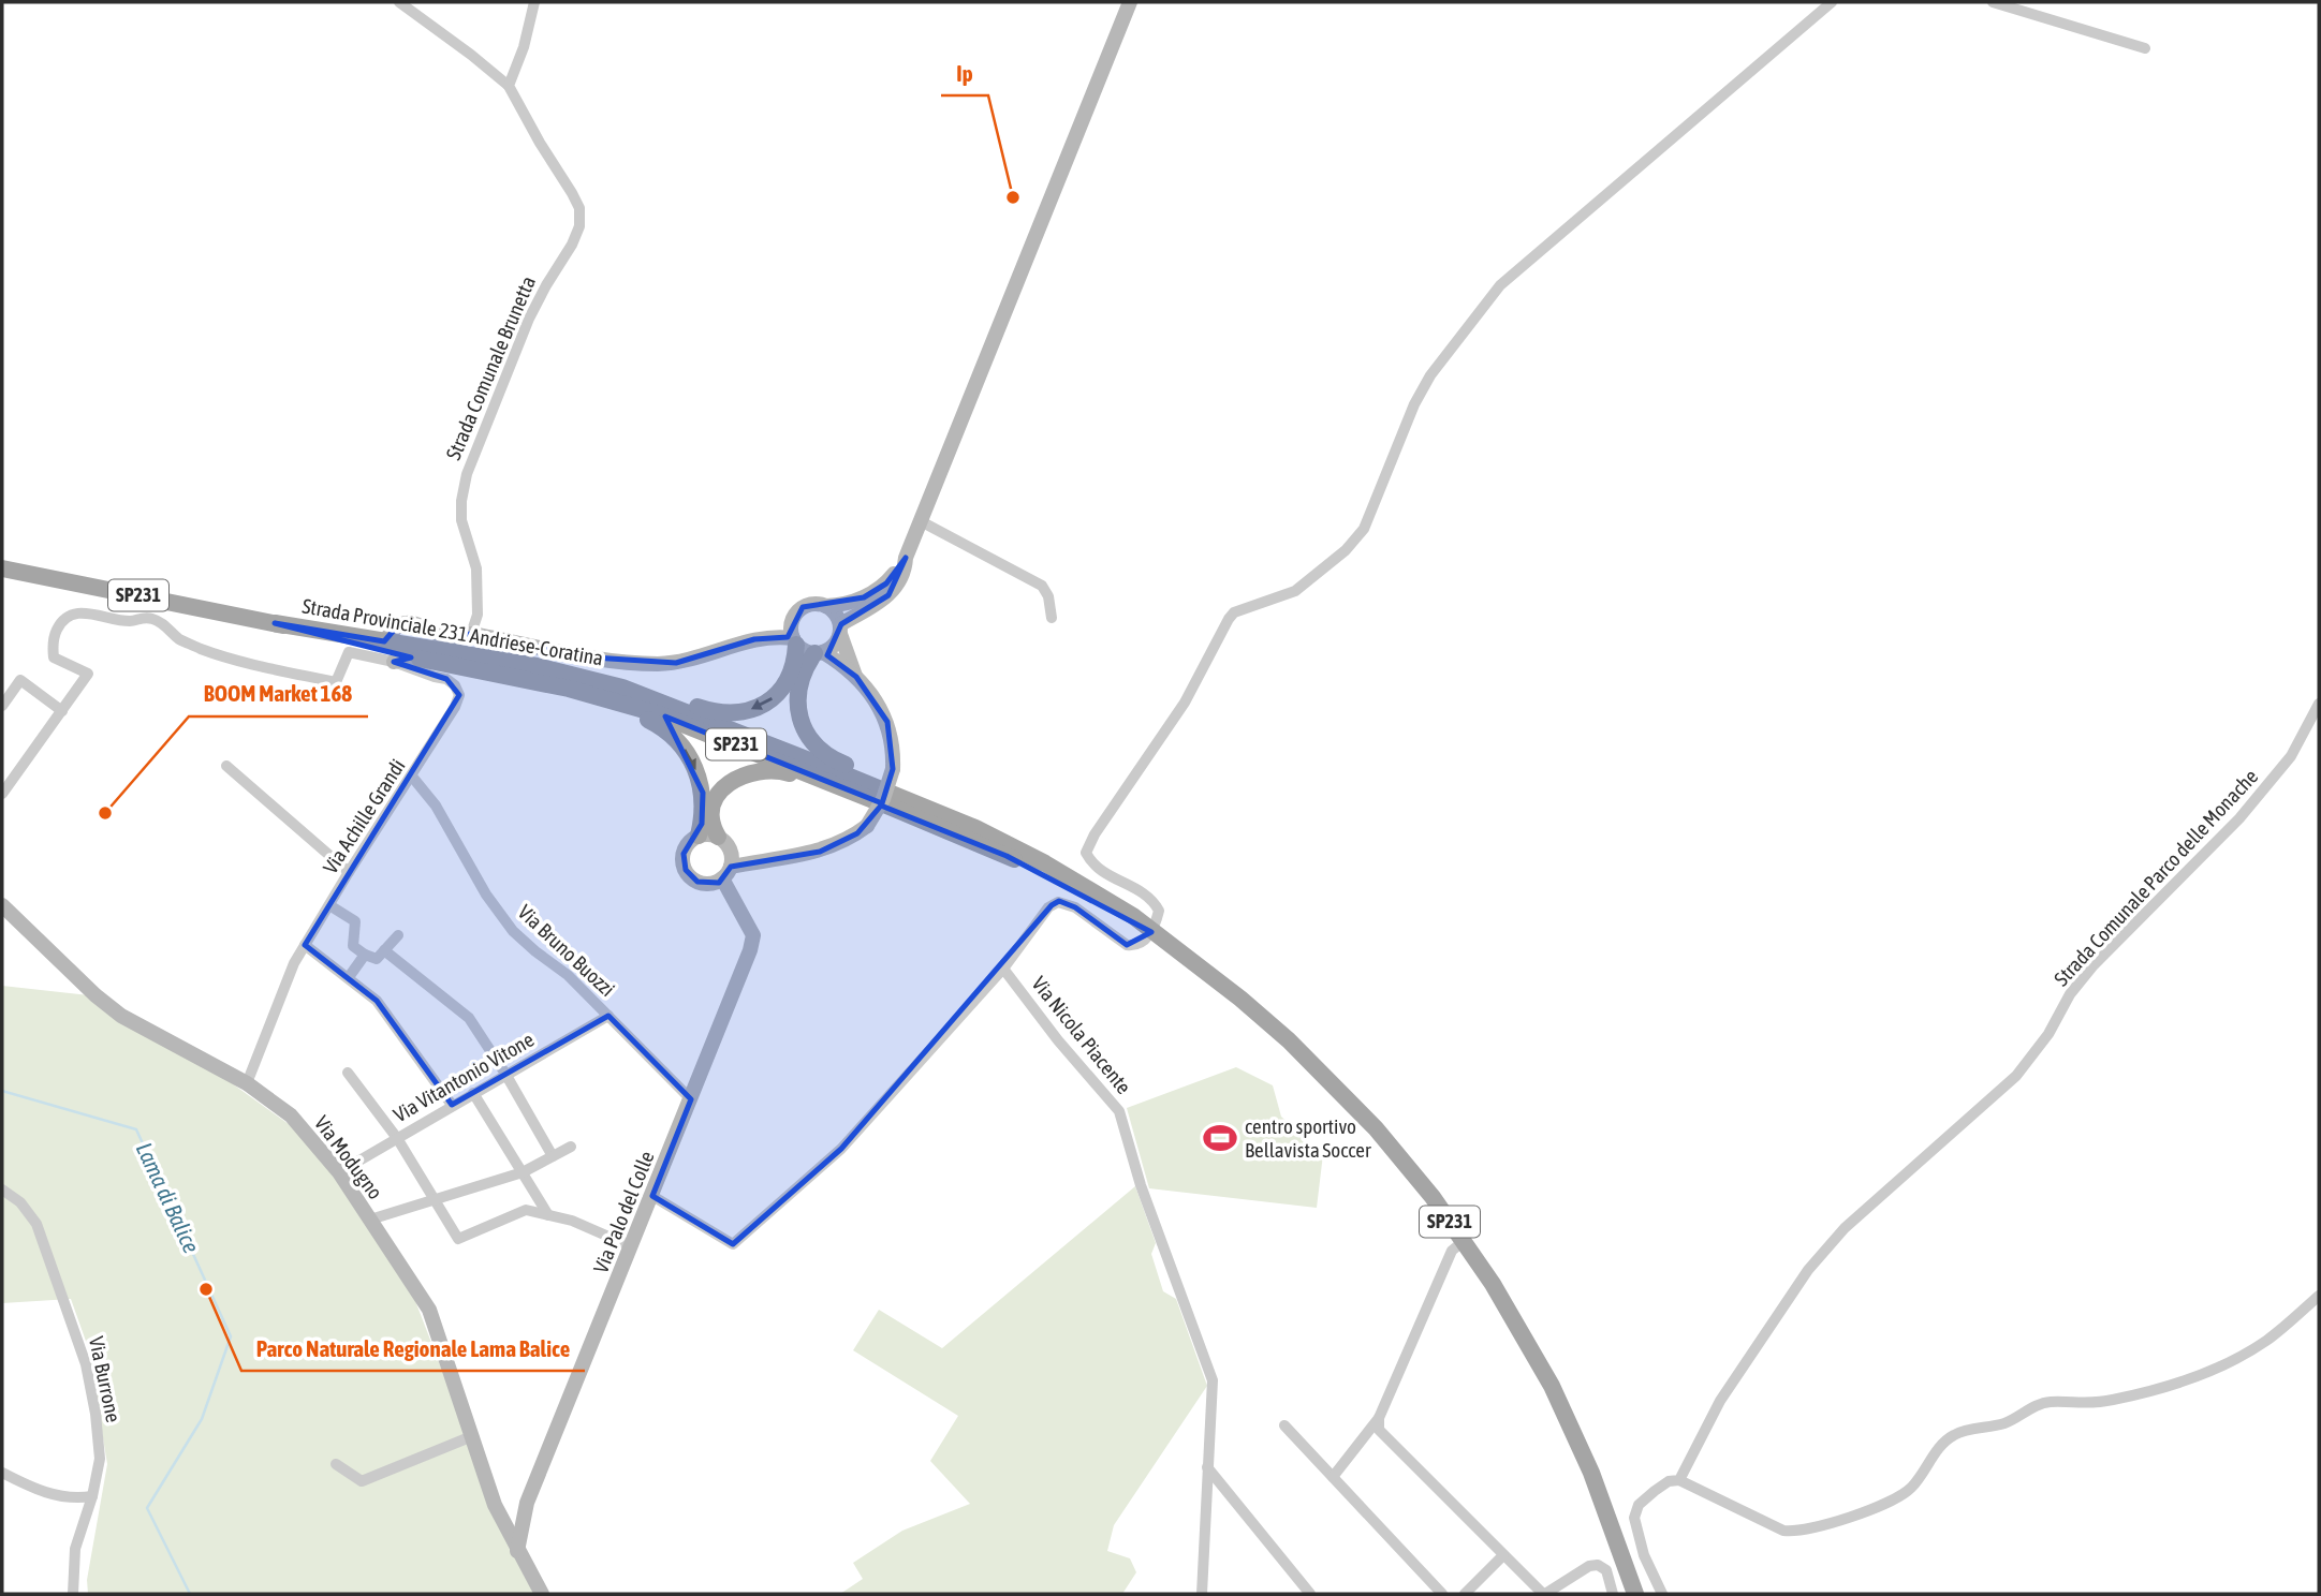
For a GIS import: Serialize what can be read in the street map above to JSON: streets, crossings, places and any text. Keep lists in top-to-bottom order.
{
  "streets": {
    "main road": ["SP231", "Strada Provinciale 231 Andriese-Coratina"],
    "street": [
      "Strada Comunale Brunetta",
      "Via Achille Grandi",
      "Strada Comunale Parco delle Monache",
      "Via Bruno Buozzi",
      "Via Nicola Piacente",
      "Via Vitantonio Vitone",
      "Via Modugno",
      "Via Palo del Colle",
      "Via Burrone"
    ]
  },
  "crossings": [
    ["Via Achille Grandi", "Via Bruno Buozzi"],
    ["Via Achille Grandi", "Via Modugno"],
    ["Via Bruno Buozzi", "Via Vitantonio Vitone"],
    ["Via Bruno Buozzi", "Via Palo del Colle"],
    ["Via Nicola Piacente", "Via Palo del Colle"],
    ["Via Vitantonio Vitone", "Via Modugno"],
    ["Via Modugno", "Via Palo del Colle"]
  ],
  "water": ["Lama di Balice"],
  "places": {
    "other": ["Ip", "BOOM Market 168", "Parco Naturale Regionale Lama Balice"],
    "sports": ["centro sportivo Bellavista Soccer"]
  }
}
